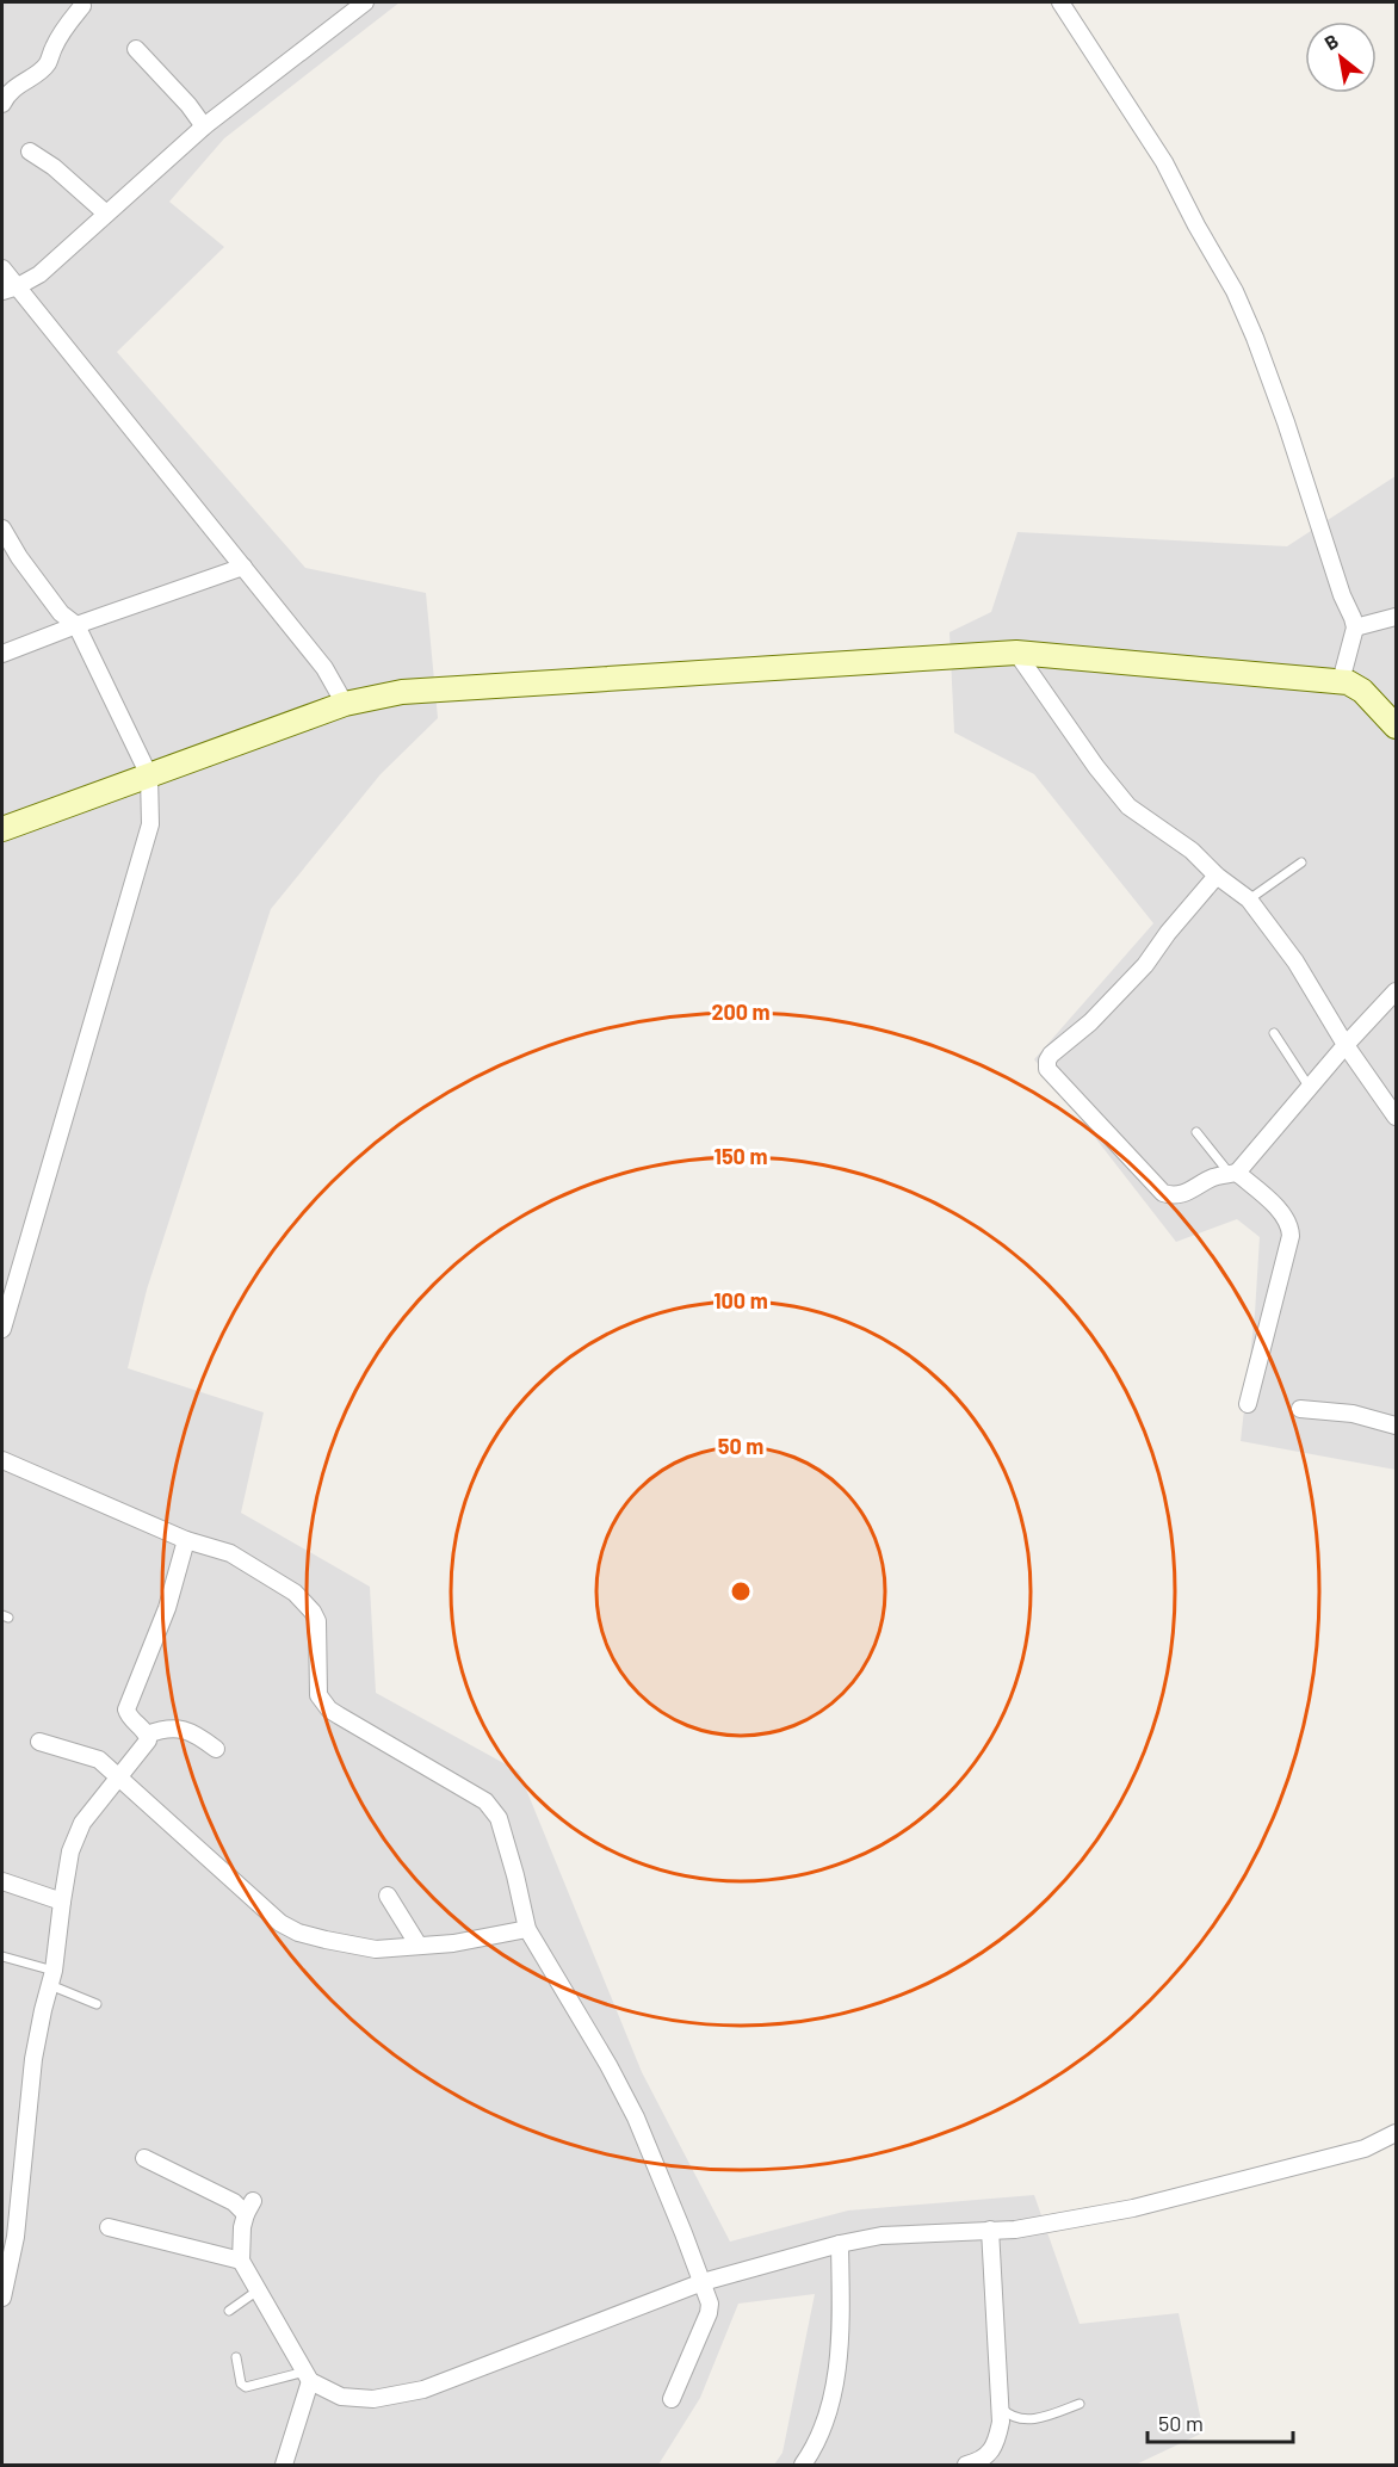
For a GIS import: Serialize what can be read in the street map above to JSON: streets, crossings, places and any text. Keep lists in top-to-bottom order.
{
  "scale_bar": "50 m",
  "north": "top left",
  "rings": [
    "200 m",
    "150 m",
    "100 m",
    "50 m"
  ]
}
